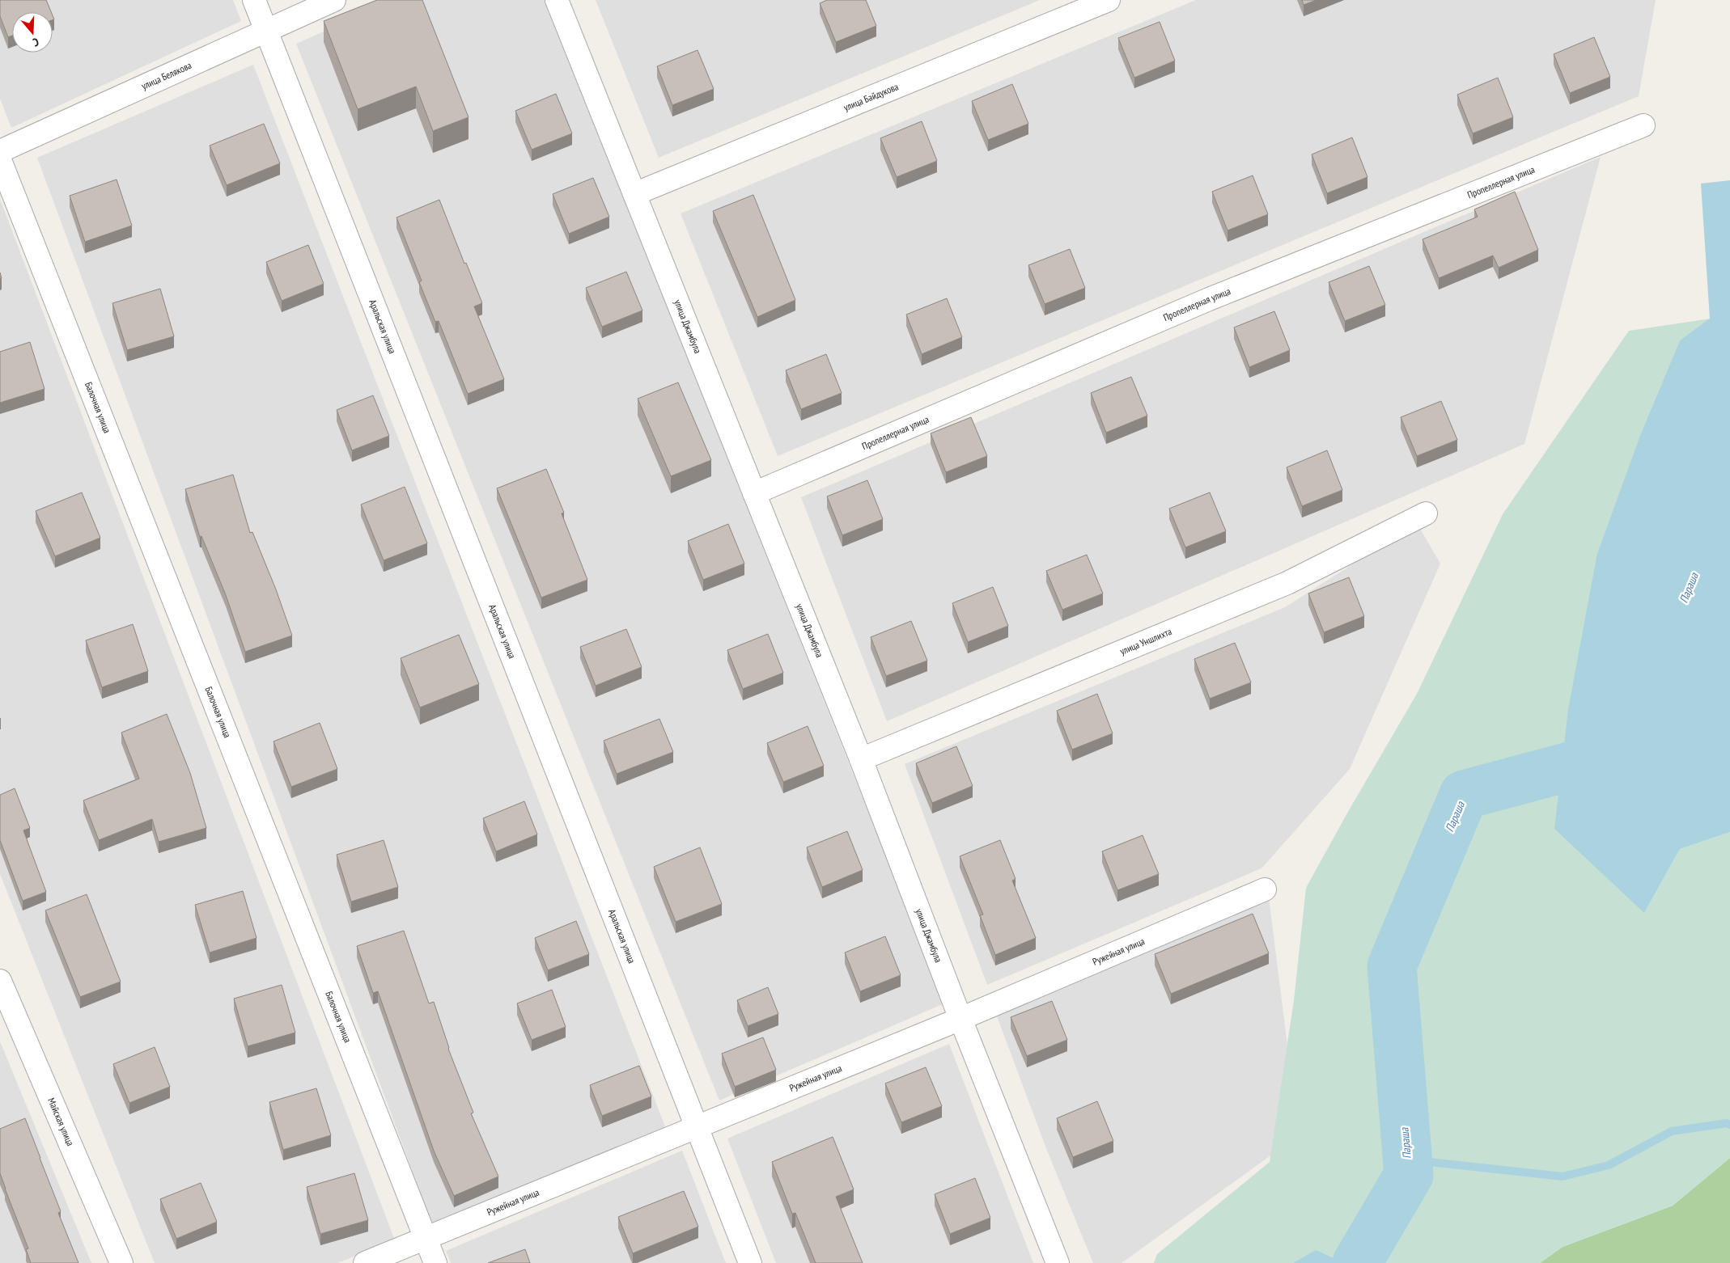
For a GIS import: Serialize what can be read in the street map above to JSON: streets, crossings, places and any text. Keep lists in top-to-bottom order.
{
  "streets": {
    "street": [
      "улица Белякова",
      "улица Байдукова",
      "Пропеллерная улица",
      "Аральская улица",
      "улица Джамбула",
      "Балочная улица",
      "улица Уншлихта",
      "Ружейная улица",
      "Майская улица"
    ]
  },
  "crossings": [
    ["улица Белякова", "Аральская улица"],
    ["улица Байдукова", "улица Джамбула"],
    ["Пропеллерная улица", "улица Джамбула"],
    ["Аральская улица", "Ружейная улица"],
    ["улица Джамбула", "улица Уншлихта"],
    ["улица Джамбула", "Ружейная улица"],
    ["Балочная улица", "Ружейная улица"]
  ],
  "water": ["Параша"],
  "north": "bottom"
}
